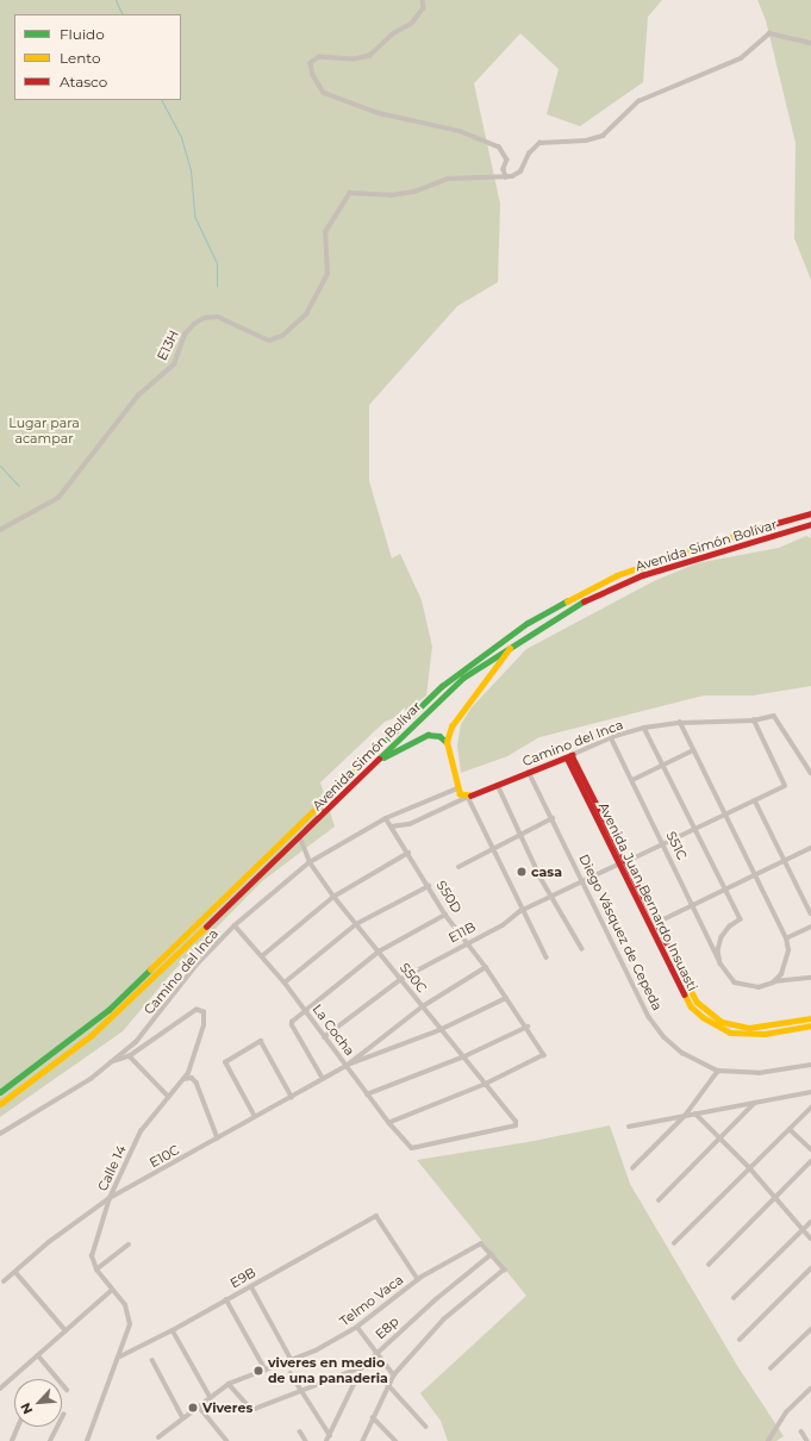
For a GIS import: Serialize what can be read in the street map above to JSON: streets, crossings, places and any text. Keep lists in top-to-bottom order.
{
  "streets": {
    "main road": ["Avenida Simón Bolívar", "Camino del Inca", "Avenida Juan Bernardo Insuasti"],
    "street": [
      "E13H",
      "S51C",
      "S50D",
      "E11B",
      "Diego Vásquez de Cepeda",
      "S50C",
      "La Cocha",
      "E10C",
      "Calle 14",
      "E9B",
      "Telmo Vaca",
      "E8p"
    ]
  },
  "crossings": [
    ["Avenida Simón Bolívar", "S50C"],
    ["Camino del Inca", "S51C"],
    ["Camino del Inca", "S50D"],
    ["Camino del Inca", "Avenida Juan Bernardo Insuasti"],
    ["Camino del Inca", "E11B"],
    ["Camino del Inca", "Diego Vásquez de Cepeda"],
    ["Camino del Inca", "S50C"],
    ["Camino del Inca", "La Cocha"],
    ["Camino del Inca", "Calle 14"],
    ["S51C", "E11B"],
    ["S50D", "E11B"],
    ["S50D", "S50C"],
    ["Avenida Juan Bernardo Insuasti", "E11B"],
    ["E11B", "Diego Vásquez de Cepeda"],
    ["E11B", "S50C"],
    ["E11B", "La Cocha"],
    ["S50C", "La Cocha"],
    ["La Cocha", "E10C"],
    ["E10C", "Calle 14"],
    ["E9B", "Telmo Vaca"],
    ["Telmo Vaca", "E8p"]
  ],
  "parks": ["Lugar para acampar"],
  "places": ["casa", "viveres en medio de una panaderia", "Viveres"],
  "legend": ["Fluido", "Lento", "Atasco"],
  "north": "bottom left"
}
